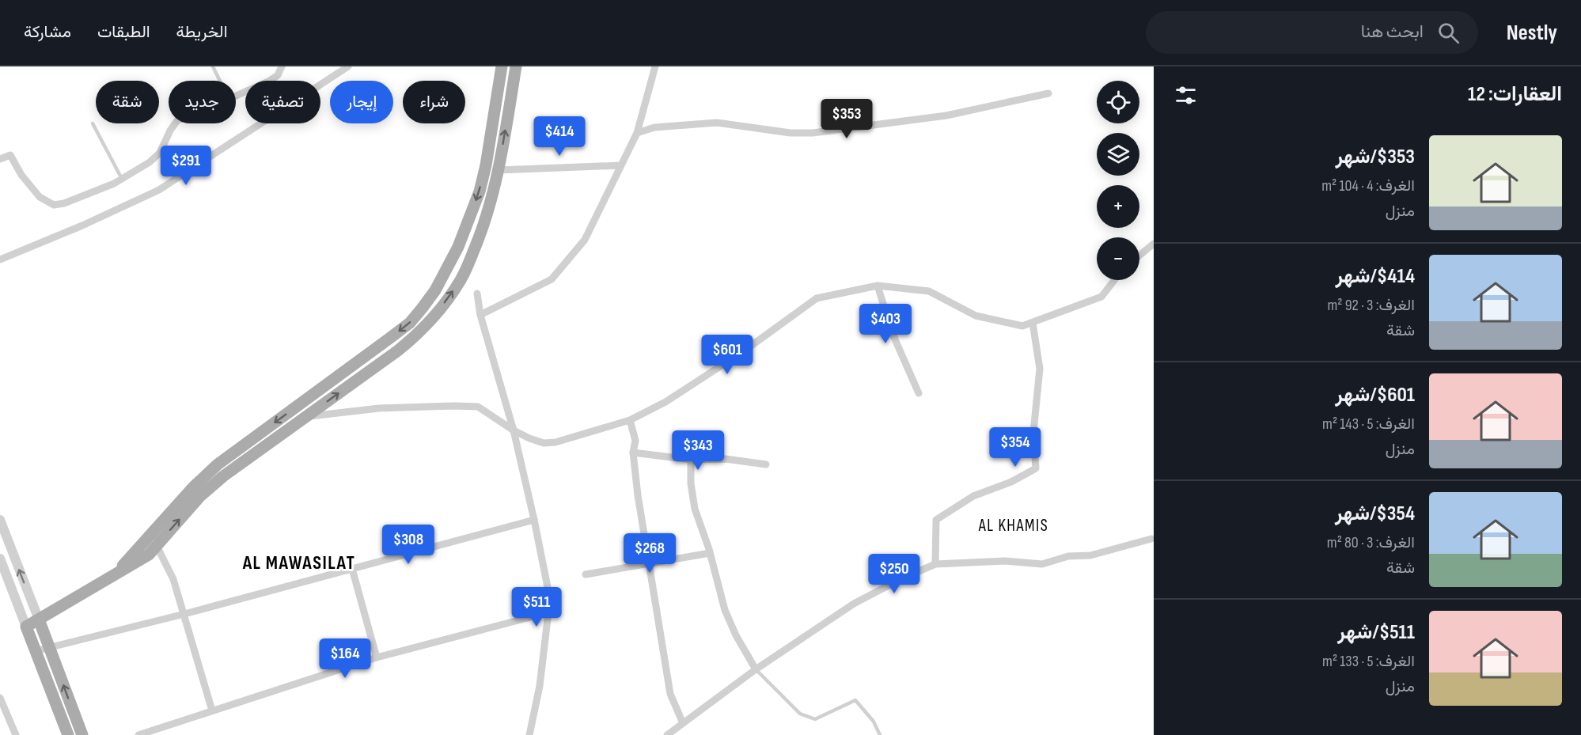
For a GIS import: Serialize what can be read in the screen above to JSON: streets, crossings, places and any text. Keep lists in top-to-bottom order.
{
  "districts": ["AL KHAMIS", "AL MAWASILAT"],
  "page": {
    "header": "Nestly",
    "search": "ابحث هنا",
    "nav": ["الخريطة", "الطبقات", "مشاركة"],
    "heading": "العقارات: 12",
    "map_buttons": ["+", "−"],
    "chip": [
      "شراء",
      "إيجار",
      "تصفية",
      "جديد",
      "شقة"
    ],
    "price": [
      "$353",
      "$414",
      "$291",
      "$403",
      "$601",
      "$354",
      "$343",
      "$308",
      "$268",
      "$250",
      "$511",
      "$164"
    ],
    "list": [
      {
        "name": "$353/شهر",
        "note": "الغرف: 4 · 104 m² · منزل"
      },
      {
        "name": "$414/شهر",
        "note": "الغرف: 3 · 92 m² · شقة"
      },
      {
        "name": "$601/شهر",
        "note": "الغرف: 5 · 143 m² · منزل"
      },
      {
        "name": "$354/شهر",
        "note": "الغرف: 3 · 80 m² · شقة"
      },
      {
        "name": "$511/شهر",
        "note": "الغرف: 5 · 133 m² · منزل"
      }
    ]
  }
}
